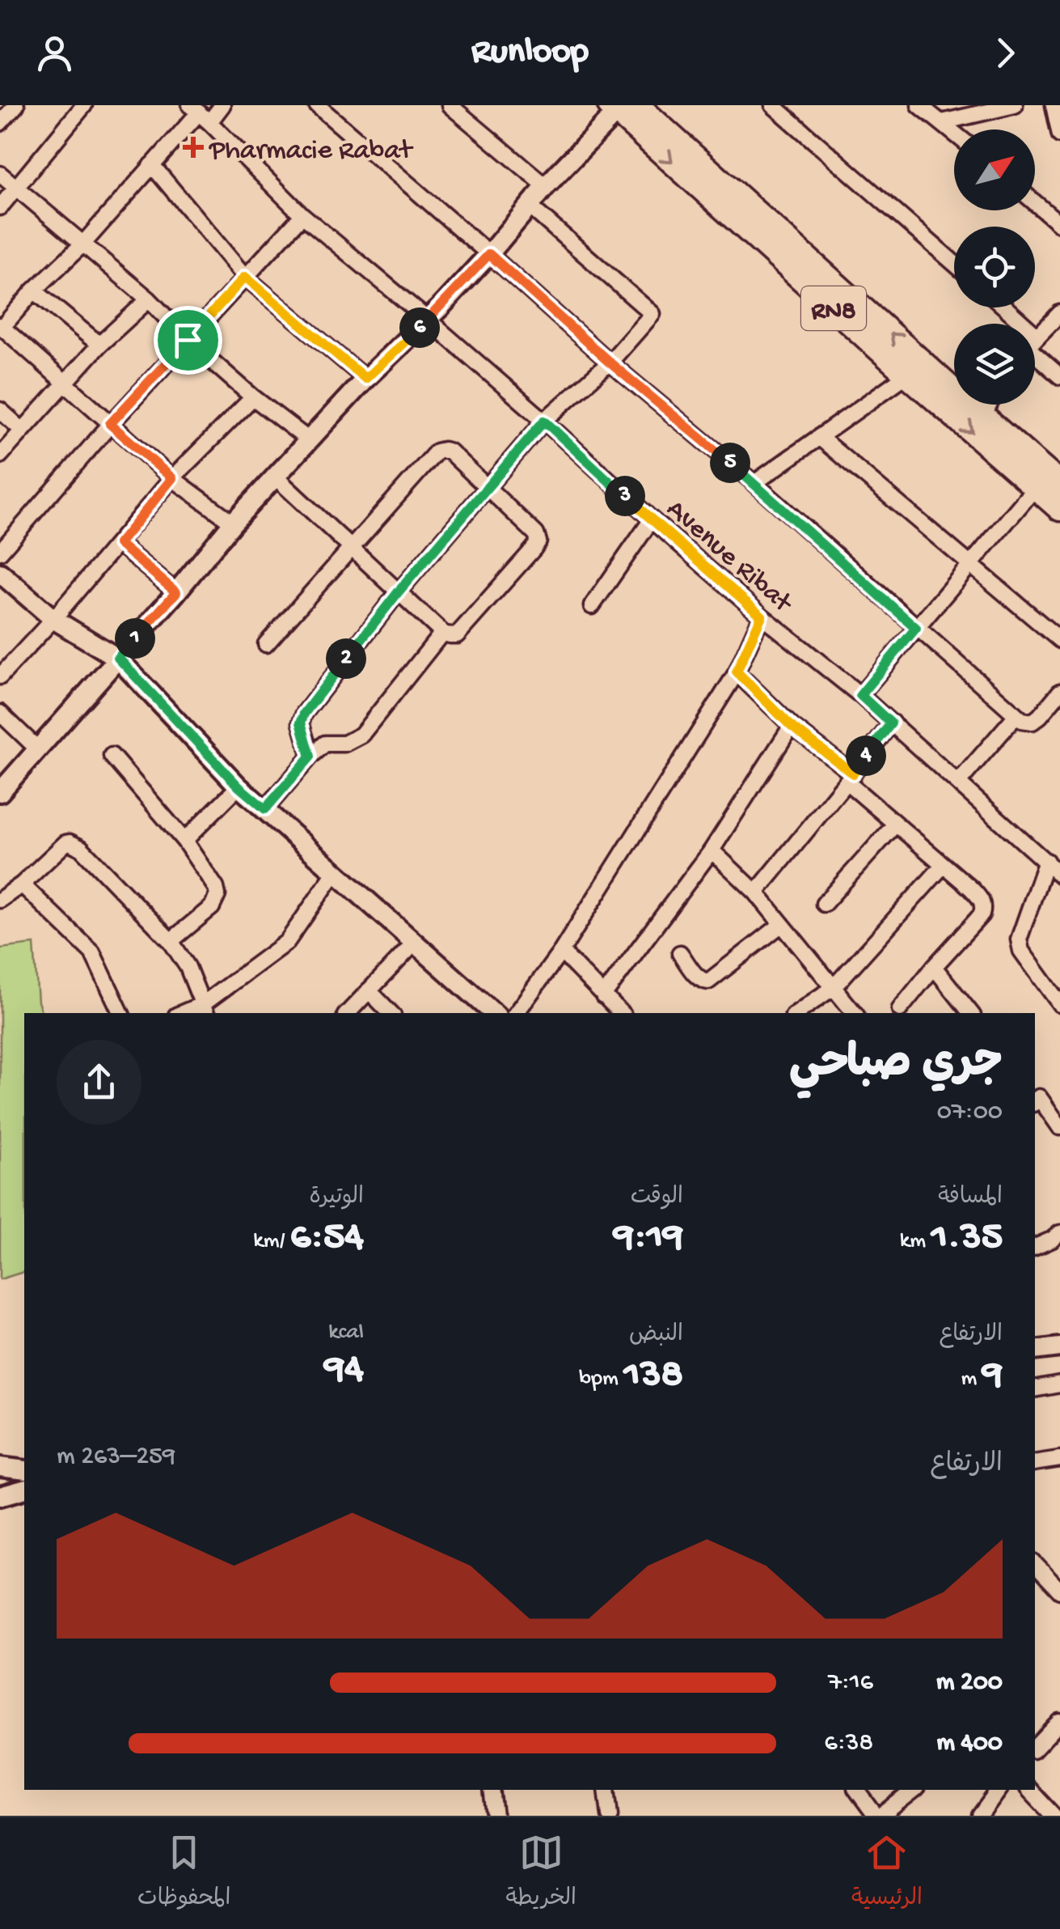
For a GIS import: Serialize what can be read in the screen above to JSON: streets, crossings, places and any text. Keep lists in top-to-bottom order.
{
  "streets": {
    "main road": ["RN8"],
    "street": ["Avenue Ribat"]
  },
  "places": {
    "health": ["Pharmacie Rabat"]
  },
  "north": "top right",
  "page": {
    "header": "Runloop",
    "pins": [
      "6",
      "5",
      "3",
      "1",
      "2",
      "4"
    ],
    "heading": ["جري صباحي", "07:00"],
    "stats": [
      ["المسافة", "1.35 km"],
      ["الوقت", "9:19"],
      ["الوتيرة", "6:54 /km"],
      ["الارتفاع", "9 m"],
      ["النبض", "138 bpm"],
      ["kcal", "94"]
    ],
    "chart": ["الارتفاع", "259–263 m"],
    "list": [
      {
        "name": "200 m",
        "note": "7:16"
      },
      {
        "name": "400 m",
        "note": "6:38"
      }
    ],
    "tabs": ["الرئيسية", "الخريطة", "المحفوظات"]
  }
}
